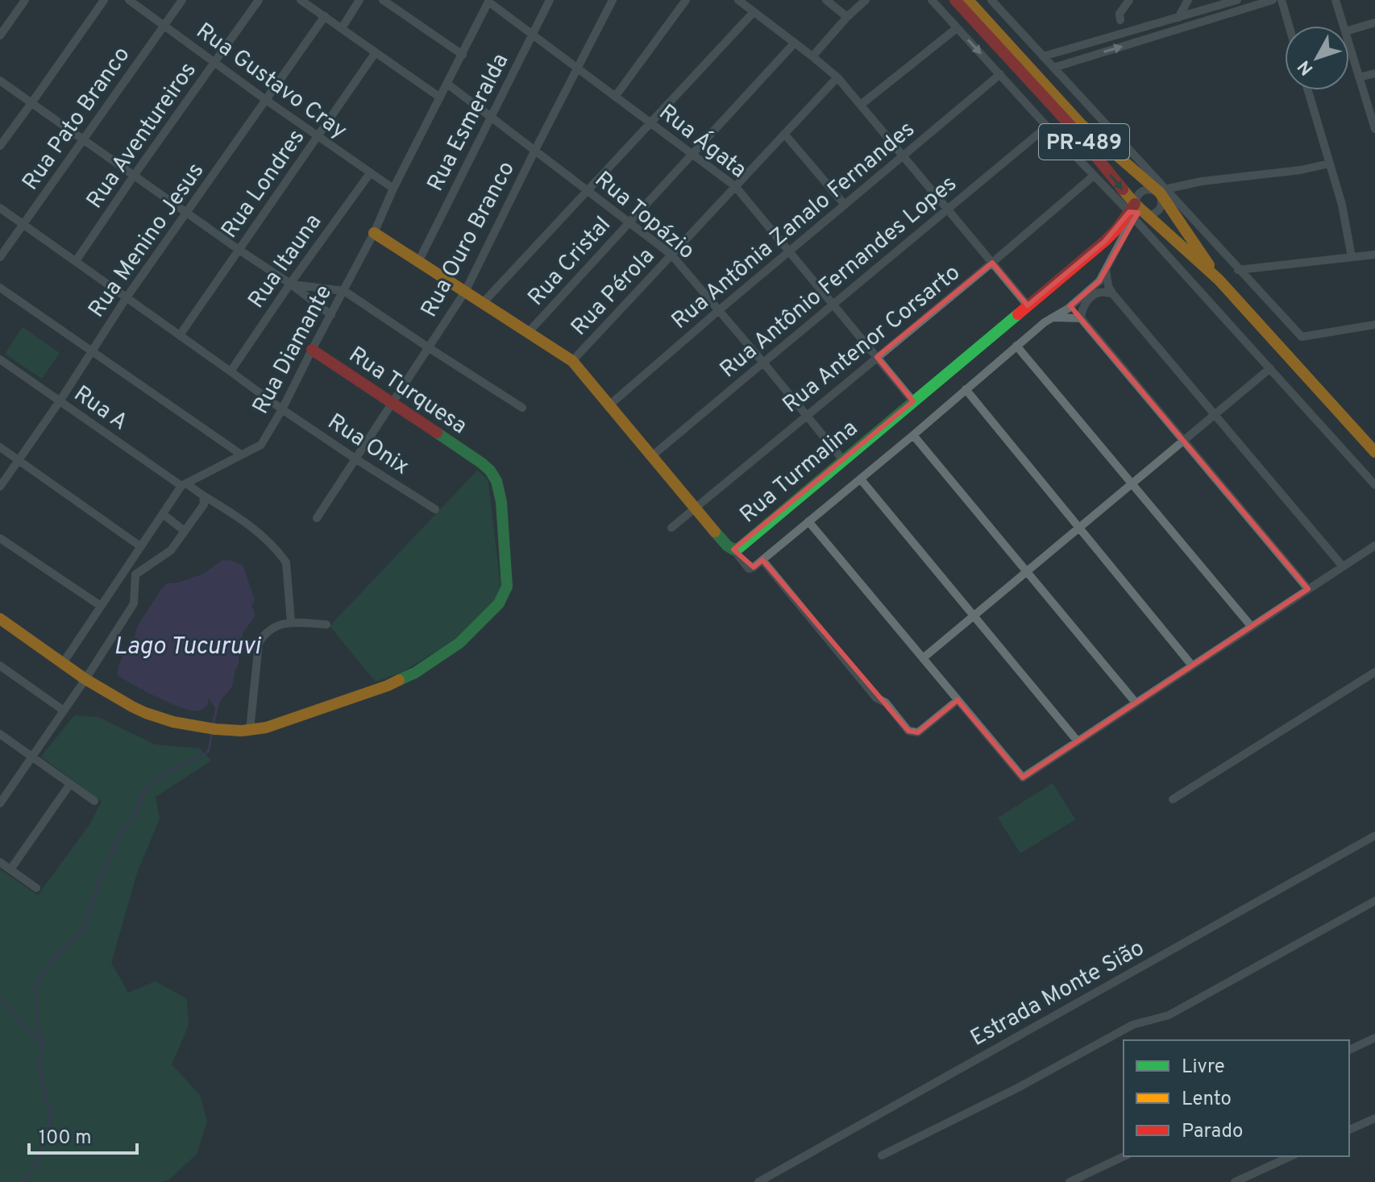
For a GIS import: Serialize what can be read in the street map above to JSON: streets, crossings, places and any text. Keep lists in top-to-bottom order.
{
  "streets": {
    "street": [
      "Rua Gustavo Cray",
      "Rua Pato Branco",
      "Rua Esmeralda",
      "Rua Aventureiros",
      "Rua Ágata",
      "PR-489",
      "Rua Londres",
      "Rua Topázio",
      "Rua Antônia Zanalo Fernandes",
      "Rua Ouro Branco",
      "Rua Menino Jesus",
      "Rua Itauna",
      "Rua Cristal",
      "Rua Antônio Fernandes Lopes",
      "Rua Pérola",
      "Rua Antenor Corsarto",
      "Rua Diamante",
      "Rua Turquesa",
      "Rua A",
      "Rua Onix",
      "Rua Turmalina",
      "Estrada Monte Sião"
    ]
  },
  "crossings": [
    ["Rua Gustavo Cray", "Rua Pato Branco"],
    ["Rua Gustavo Cray", "Rua Aventureiros"],
    ["Rua Gustavo Cray", "Rua Londres"],
    ["Rua Gustavo Cray", "Rua Menino Jesus"],
    ["Rua Gustavo Cray", "Rua Itauna"],
    ["Rua Gustavo Cray", "Rua Diamante"],
    ["Rua Pato Branco", "Rua Onix"],
    ["Rua Esmeralda", "Rua Ágata"],
    ["Rua Esmeralda", "Rua Topázio"],
    ["Rua Esmeralda", "Rua Turmalina"],
    ["Rua Aventureiros", "Rua Onix"],
    ["Rua Ágata", "Rua Antônia Zanalo Fernandes"],
    ["Rua Ágata", "Rua Ouro Branco"],
    ["Rua Ágata", "Rua Cristal"],
    ["Rua Ágata", "Rua Antônio Fernandes Lopes"],
    ["Rua Ágata", "Rua Pérola"],
    ["Rua Ágata", "Rua Antenor Corsarto"],
    ["Rua Ágata", "Rua Diamante"],
    ["Rua Ágata", "Rua Turmalina"],
    ["PR-489", "Rua Turmalina"],
    ["Rua Londres", "Rua Onix"],
    ["Rua Topázio", "Rua Antônia Zanalo Fernandes"],
    ["Rua Topázio", "Rua Ouro Branco"],
    ["Rua Topázio", "Rua Cristal"],
    ["Rua Topázio", "Rua Antônio Fernandes Lopes"],
    ["Rua Topázio", "Rua Pérola"],
    ["Rua Topázio", "Rua Antenor Corsarto"],
    ["Rua Topázio", "Rua Diamante"],
    ["Rua Topázio", "Rua Turmalina"],
    ["Rua Antônia Zanalo Fernandes", "Rua Turmalina"],
    ["Rua Ouro Branco", "Rua Turquesa"],
    ["Rua Ouro Branco", "Rua Onix"],
    ["Rua Ouro Branco", "Rua Turmalina"],
    ["Rua Menino Jesus", "Rua A"],
    ["Rua Menino Jesus", "Rua Onix"],
    ["Rua Itauna", "Rua Onix"],
    ["Rua Cristal", "Rua Turmalina"],
    ["Rua Antônio Fernandes Lopes", "Rua Turmalina"],
    ["Rua Pérola", "Rua Turmalina"],
    ["Rua Antenor Corsarto", "Rua Turmalina"],
    ["Rua Diamante", "Rua Turquesa"],
    ["Rua Diamante", "Rua A"],
    ["Rua Diamante", "Rua Onix"],
    ["Rua Diamante", "Rua Turmalina"]
  ],
  "water": ["Lago Tucuruvi"],
  "legend": ["Livre", "Lento", "Parado"],
  "scale_bar": "100 m",
  "north": "bottom left"
}
